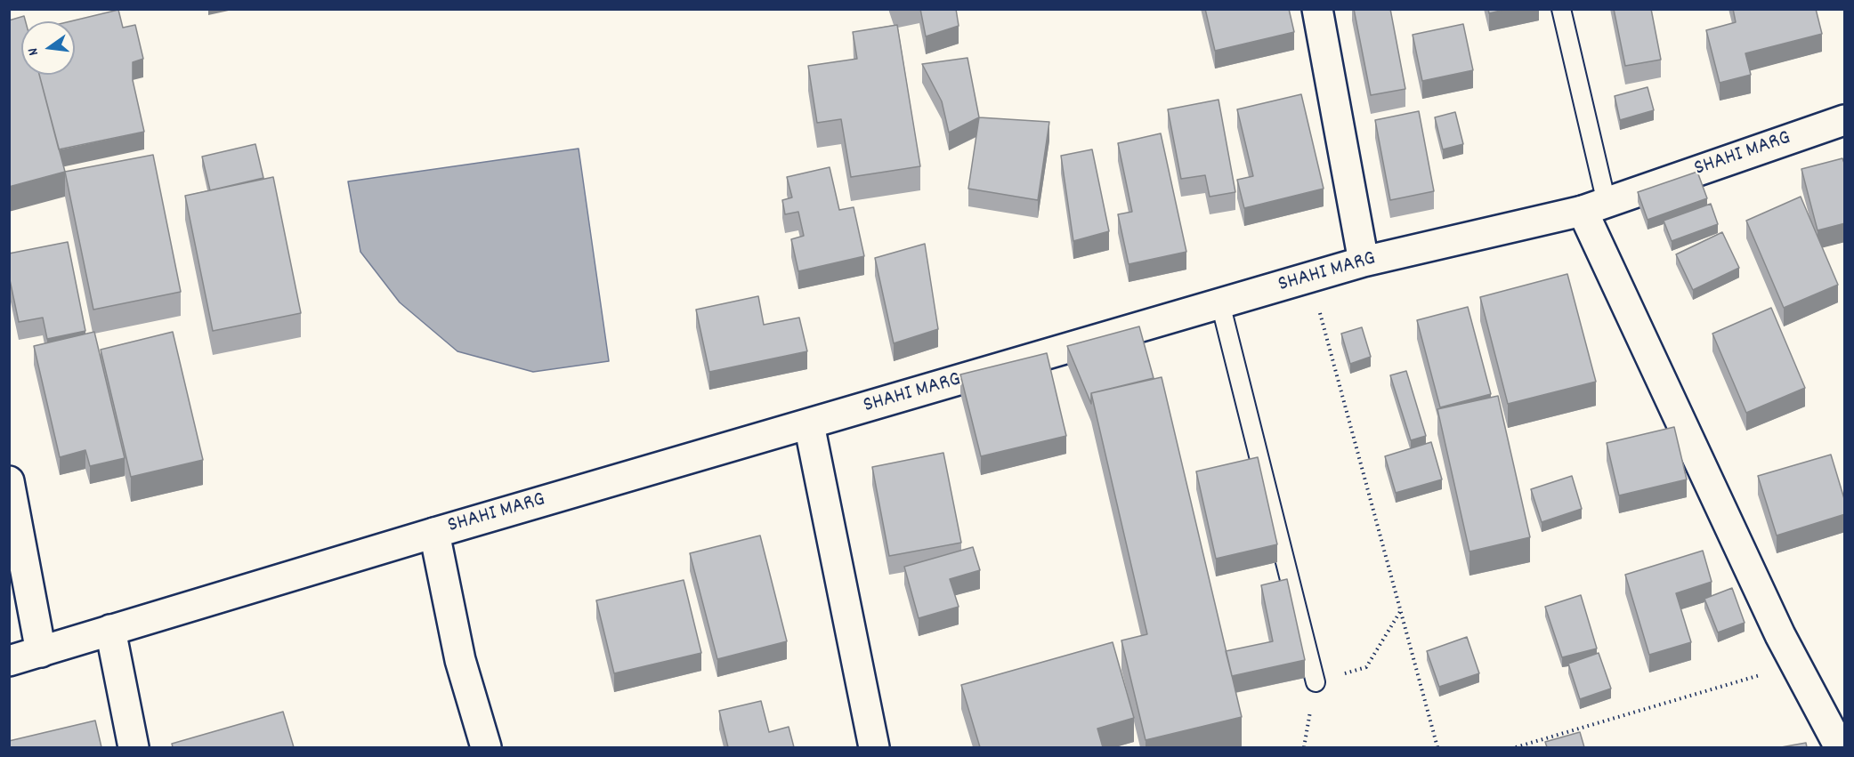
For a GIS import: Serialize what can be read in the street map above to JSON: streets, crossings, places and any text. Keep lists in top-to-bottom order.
{
  "streets": {
    "street": ["SHAHI MARG"]
  },
  "north": "left"
}
